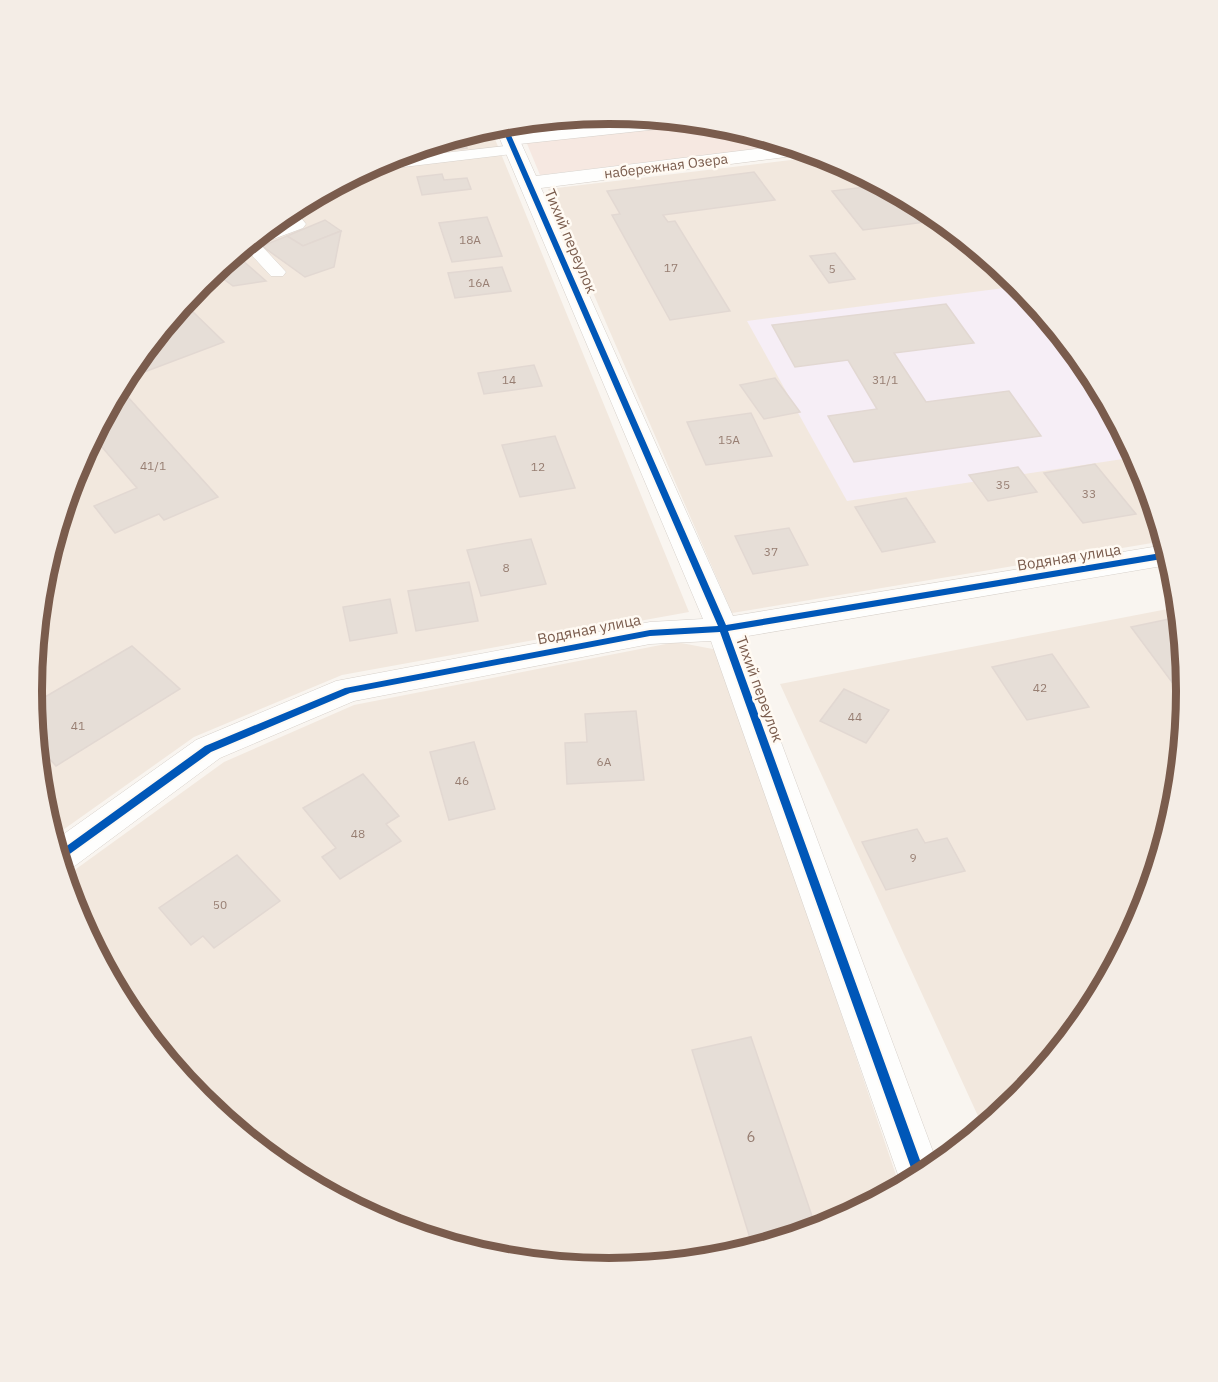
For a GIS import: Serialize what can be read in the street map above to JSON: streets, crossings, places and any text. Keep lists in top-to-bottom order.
{
  "streets": {
    "street": ["набережная Озера", "Тихий переулок", "Водяная улица"]
  },
  "crossings": [
    ["набережная Озера", "Тихий переулок"],
    ["Тихий переулок", "Водяная улица"]
  ],
  "house_numbers": [
    "18А",
    "17",
    "5",
    "16А",
    "14",
    "31/1",
    "15А",
    "41/1",
    "12",
    "35",
    "33",
    "37",
    "8",
    "42",
    "44",
    "41",
    "6А",
    "46",
    "48",
    "9",
    "50",
    "6"
  ]
}
